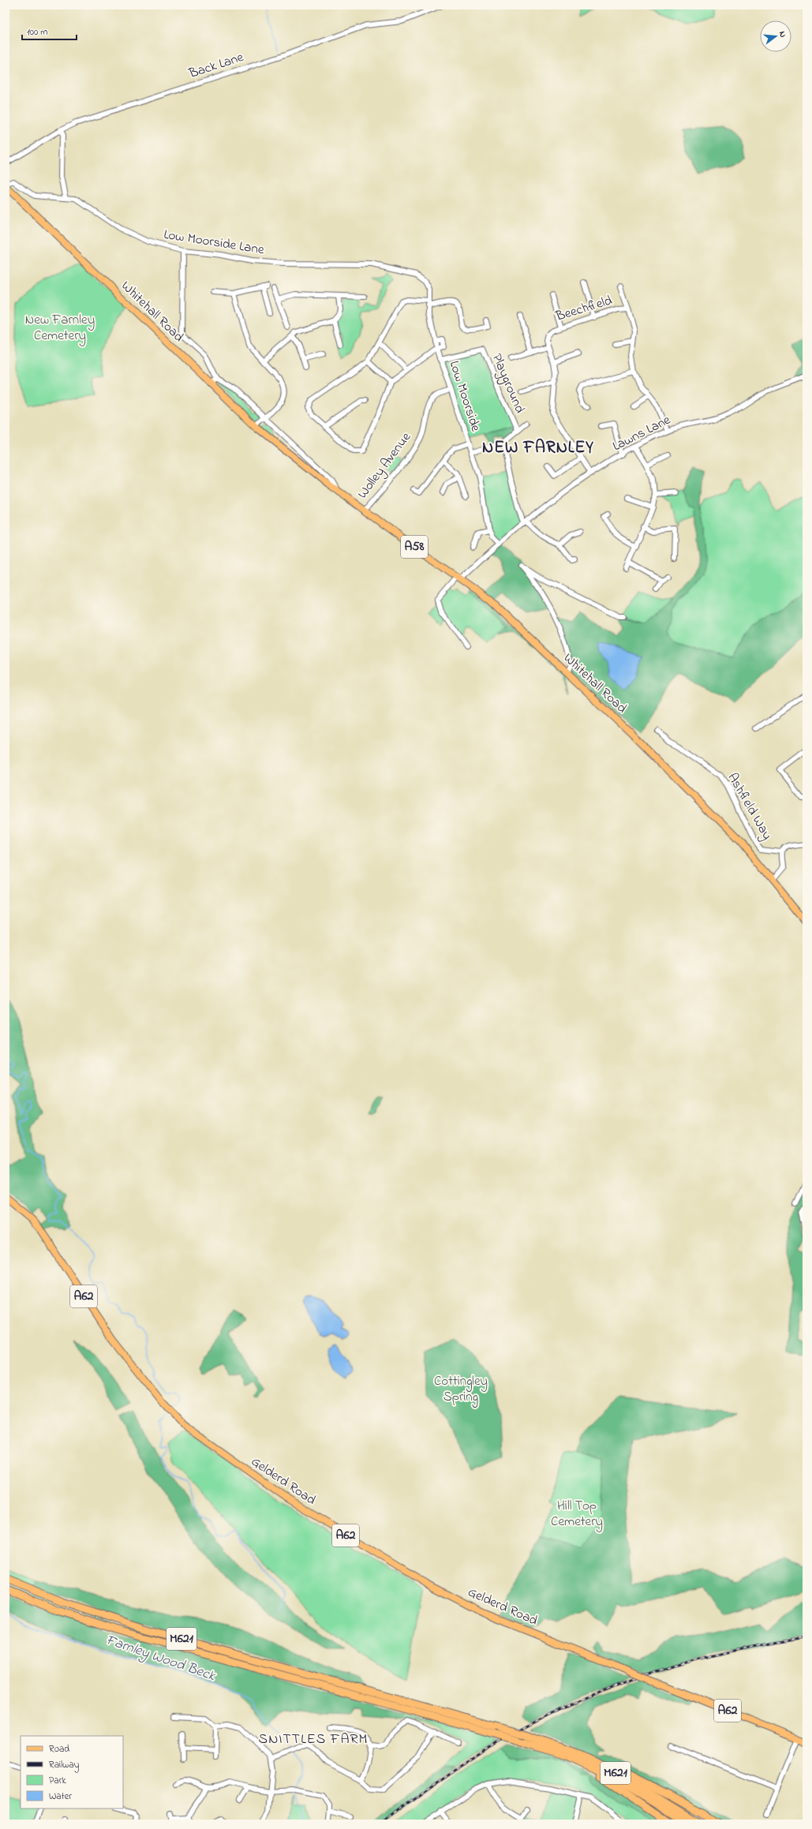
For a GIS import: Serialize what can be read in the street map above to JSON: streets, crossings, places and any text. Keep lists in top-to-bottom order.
{
  "streets": {
    "highway": ["M621"],
    "main road": [
      "Whitehall Road",
      "A58",
      "A62",
      "Gelderd Road"
    ],
    "street": [
      "Back Lane",
      "Low Moorside Lane",
      "Beechfield",
      "Playground",
      "Low Moorside",
      "Lawns Lane",
      "Wolley Avenue",
      "Ashfield Way"
    ]
  },
  "crossings": [
    ["Low Moorside Lane", "Whitehall Road"],
    ["Low Moorside Lane", "Low Moorside"],
    ["Beechfield", "Lawns Lane"],
    ["Whitehall Road", "Lawns Lane"],
    ["Whitehall Road", "Wolley Avenue"],
    ["Whitehall Road", "Ashfield Way"],
    ["Playground", "Low Moorside"],
    ["Low Moorside", "Lawns Lane"],
    ["Low Moorside", "Wolley Avenue"],
    ["A62", "Gelderd Road"]
  ],
  "districts": ["NEW FARNLEY", "SNITTLES FARM"],
  "water": ["Farnley Wood Beck"],
  "parks": ["New Farnley Cemetery", "Cottingley Spring", "Hill Top Cemetery"],
  "legend": [
    "Road",
    "Railway",
    "Park",
    "Water"
  ],
  "scale_bar": "100 m",
  "north": "right"
}
